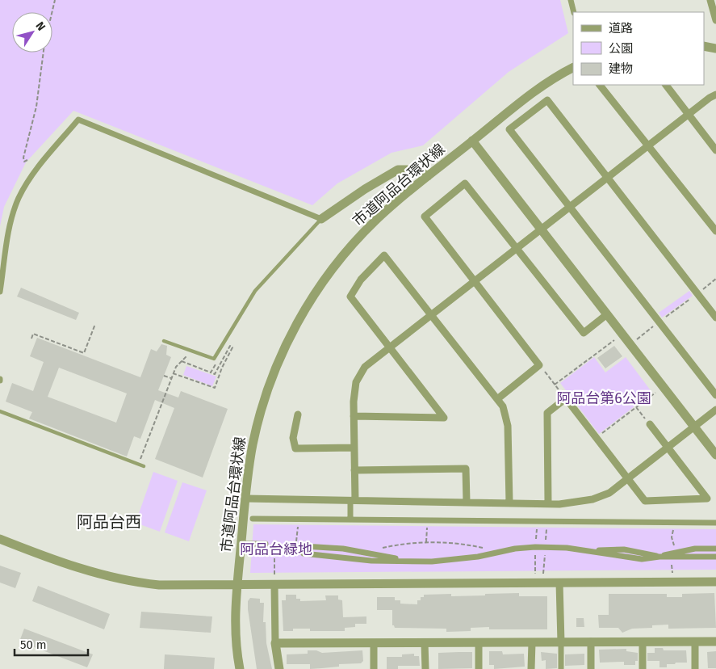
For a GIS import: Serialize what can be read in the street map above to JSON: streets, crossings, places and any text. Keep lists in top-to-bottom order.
{
  "streets": {
    "street": ["市道阿品台環状線"]
  },
  "districts": ["阿品台西"],
  "parks": ["阿品台第6公園", "阿品台緑地"],
  "legend": ["道路", "公園", "建物"],
  "scale_bar": "50 m",
  "north": "top right"
}
